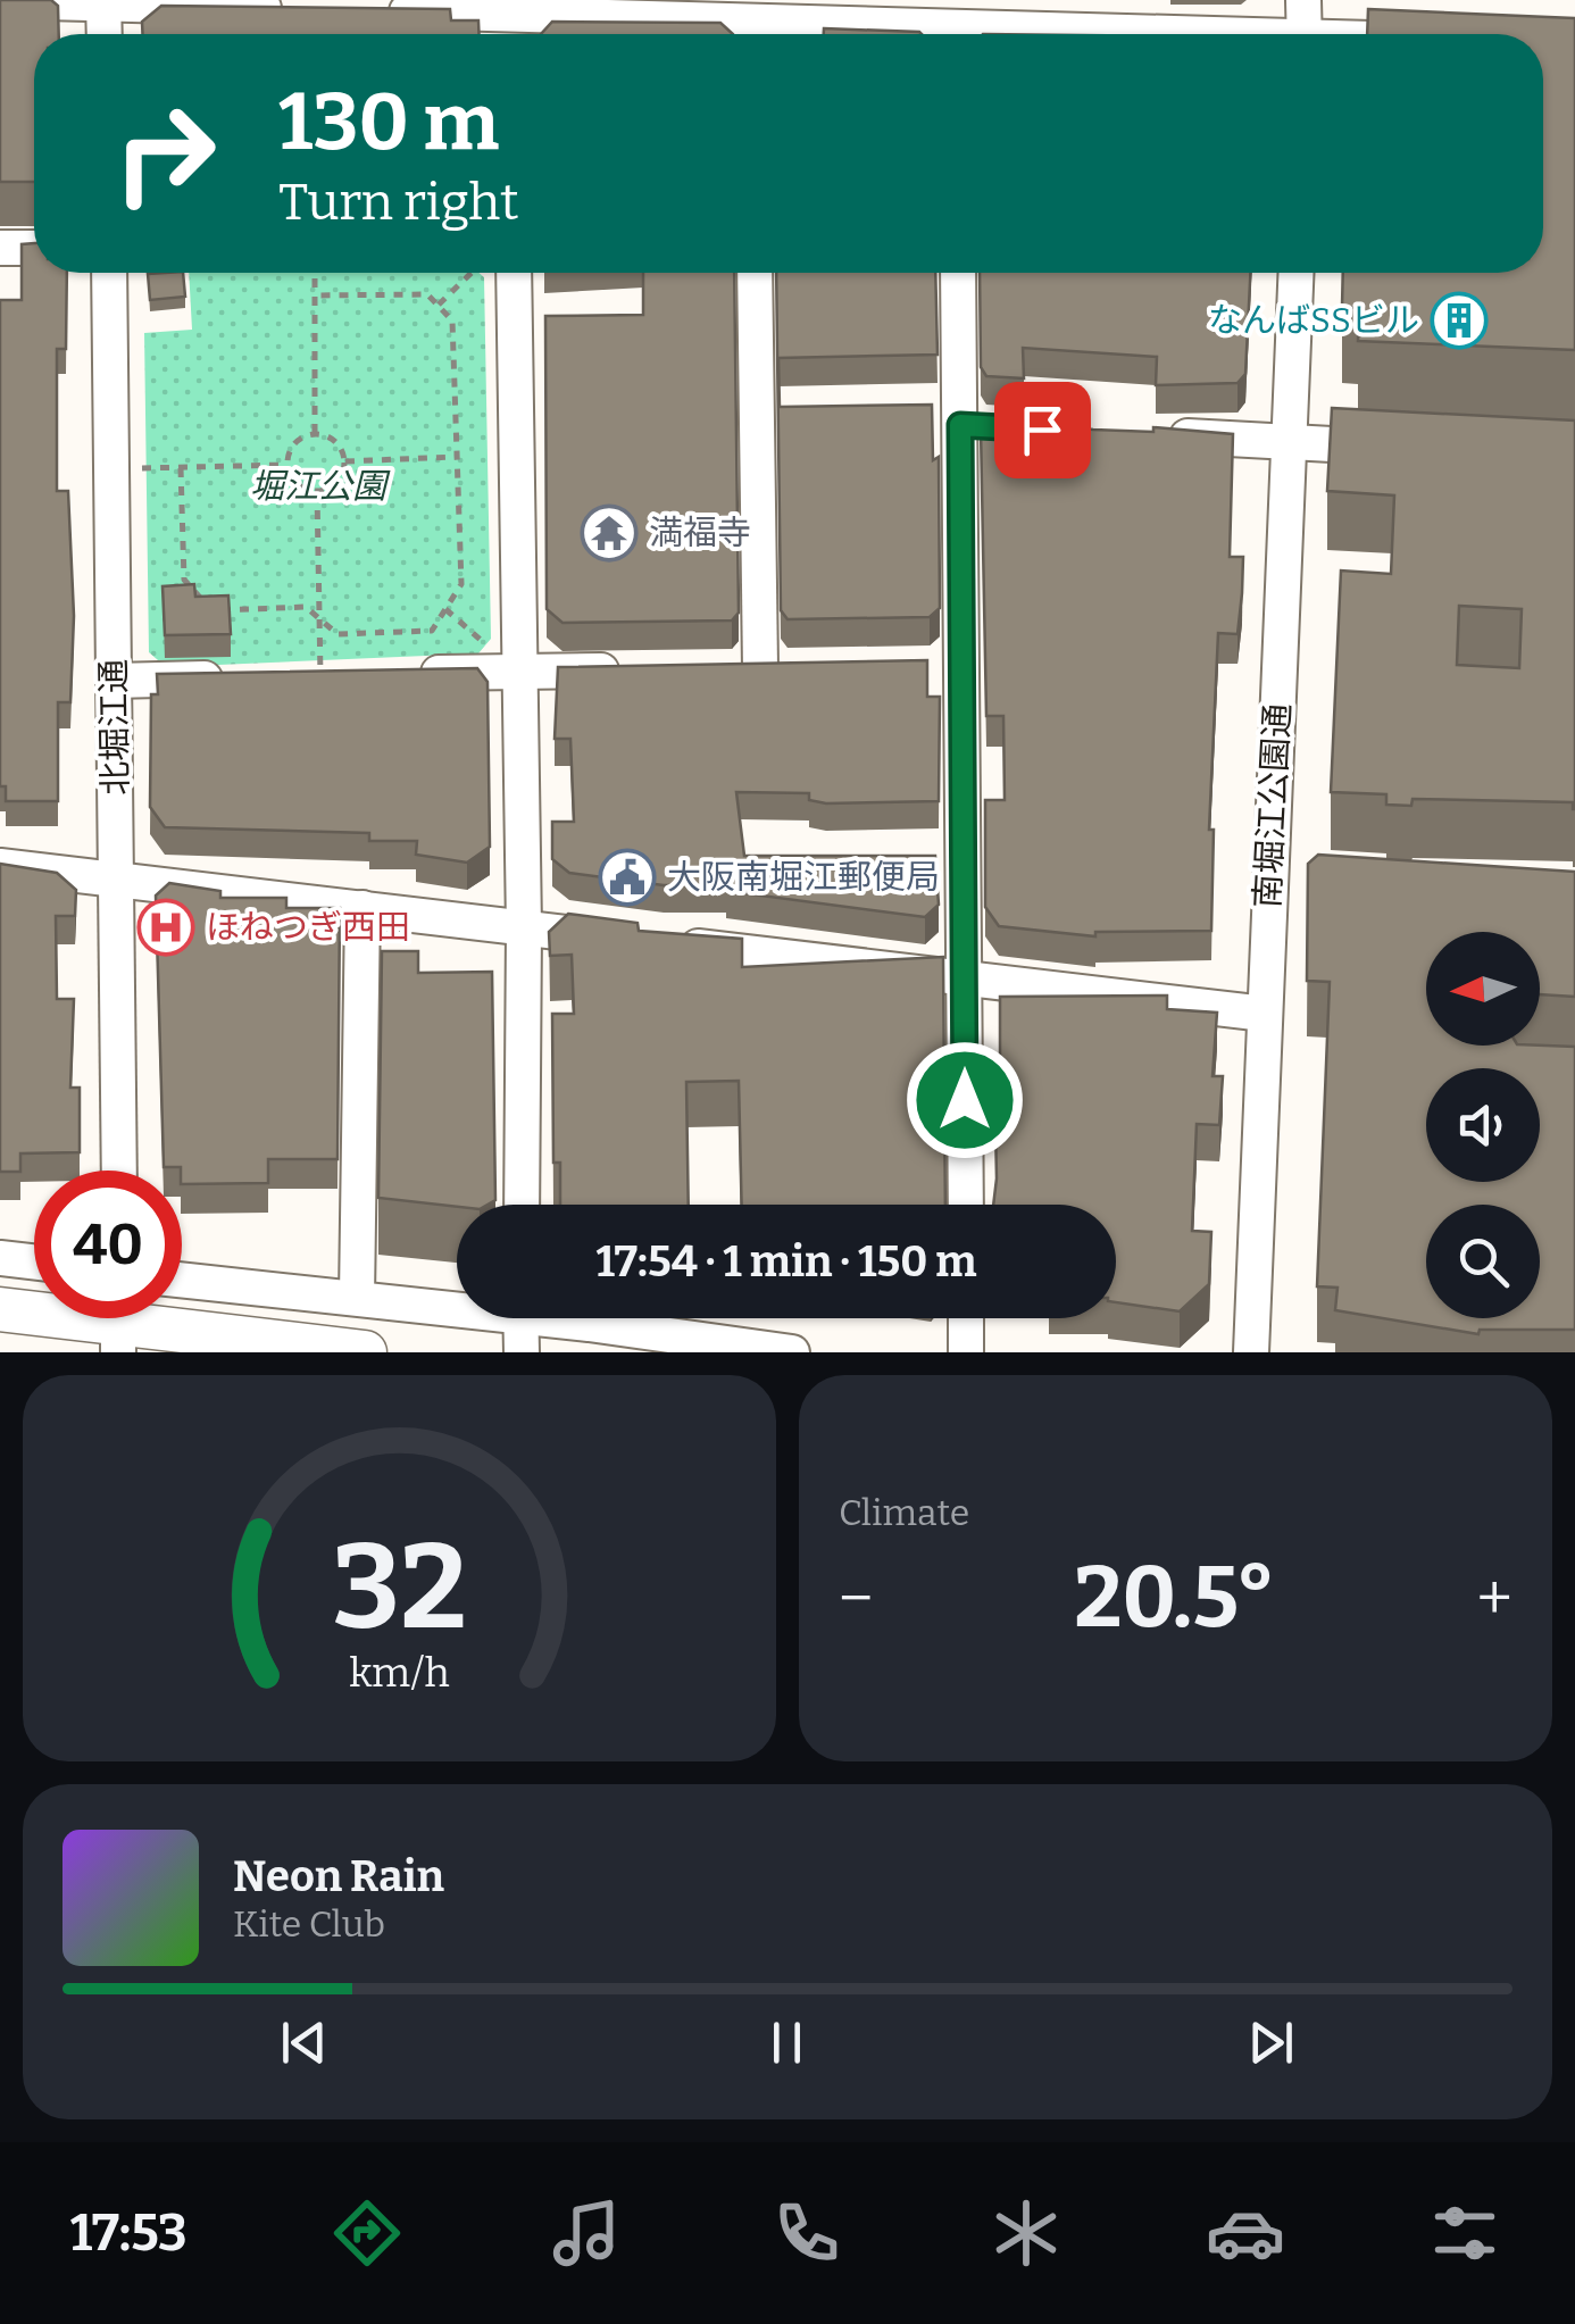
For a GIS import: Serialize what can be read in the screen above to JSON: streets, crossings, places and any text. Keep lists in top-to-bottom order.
{
  "streets": {
    "street": ["北堀江通", "南堀江公園通"]
  },
  "parks": ["堀江公園"],
  "places": {
    "building": ["なんばSSビル"],
    "temple": ["満福寺"],
    "public building": ["大阪南堀江郵便局"],
    "hospital": ["ほねつぎ西田"]
  },
  "north": "left",
  "page": {
    "turn": ["130 m", "Turn right"],
    "limit": "40",
    "trip": "17:54 · 1 min · 150 m",
    "tile": "Climate",
    "heat": ["−", "20.5°", "+"],
    "song": ["Neon Rain", "Kite Club"],
    "tabs": "17:53",
    "gauge": ["32", "km/h"]
  }
}
